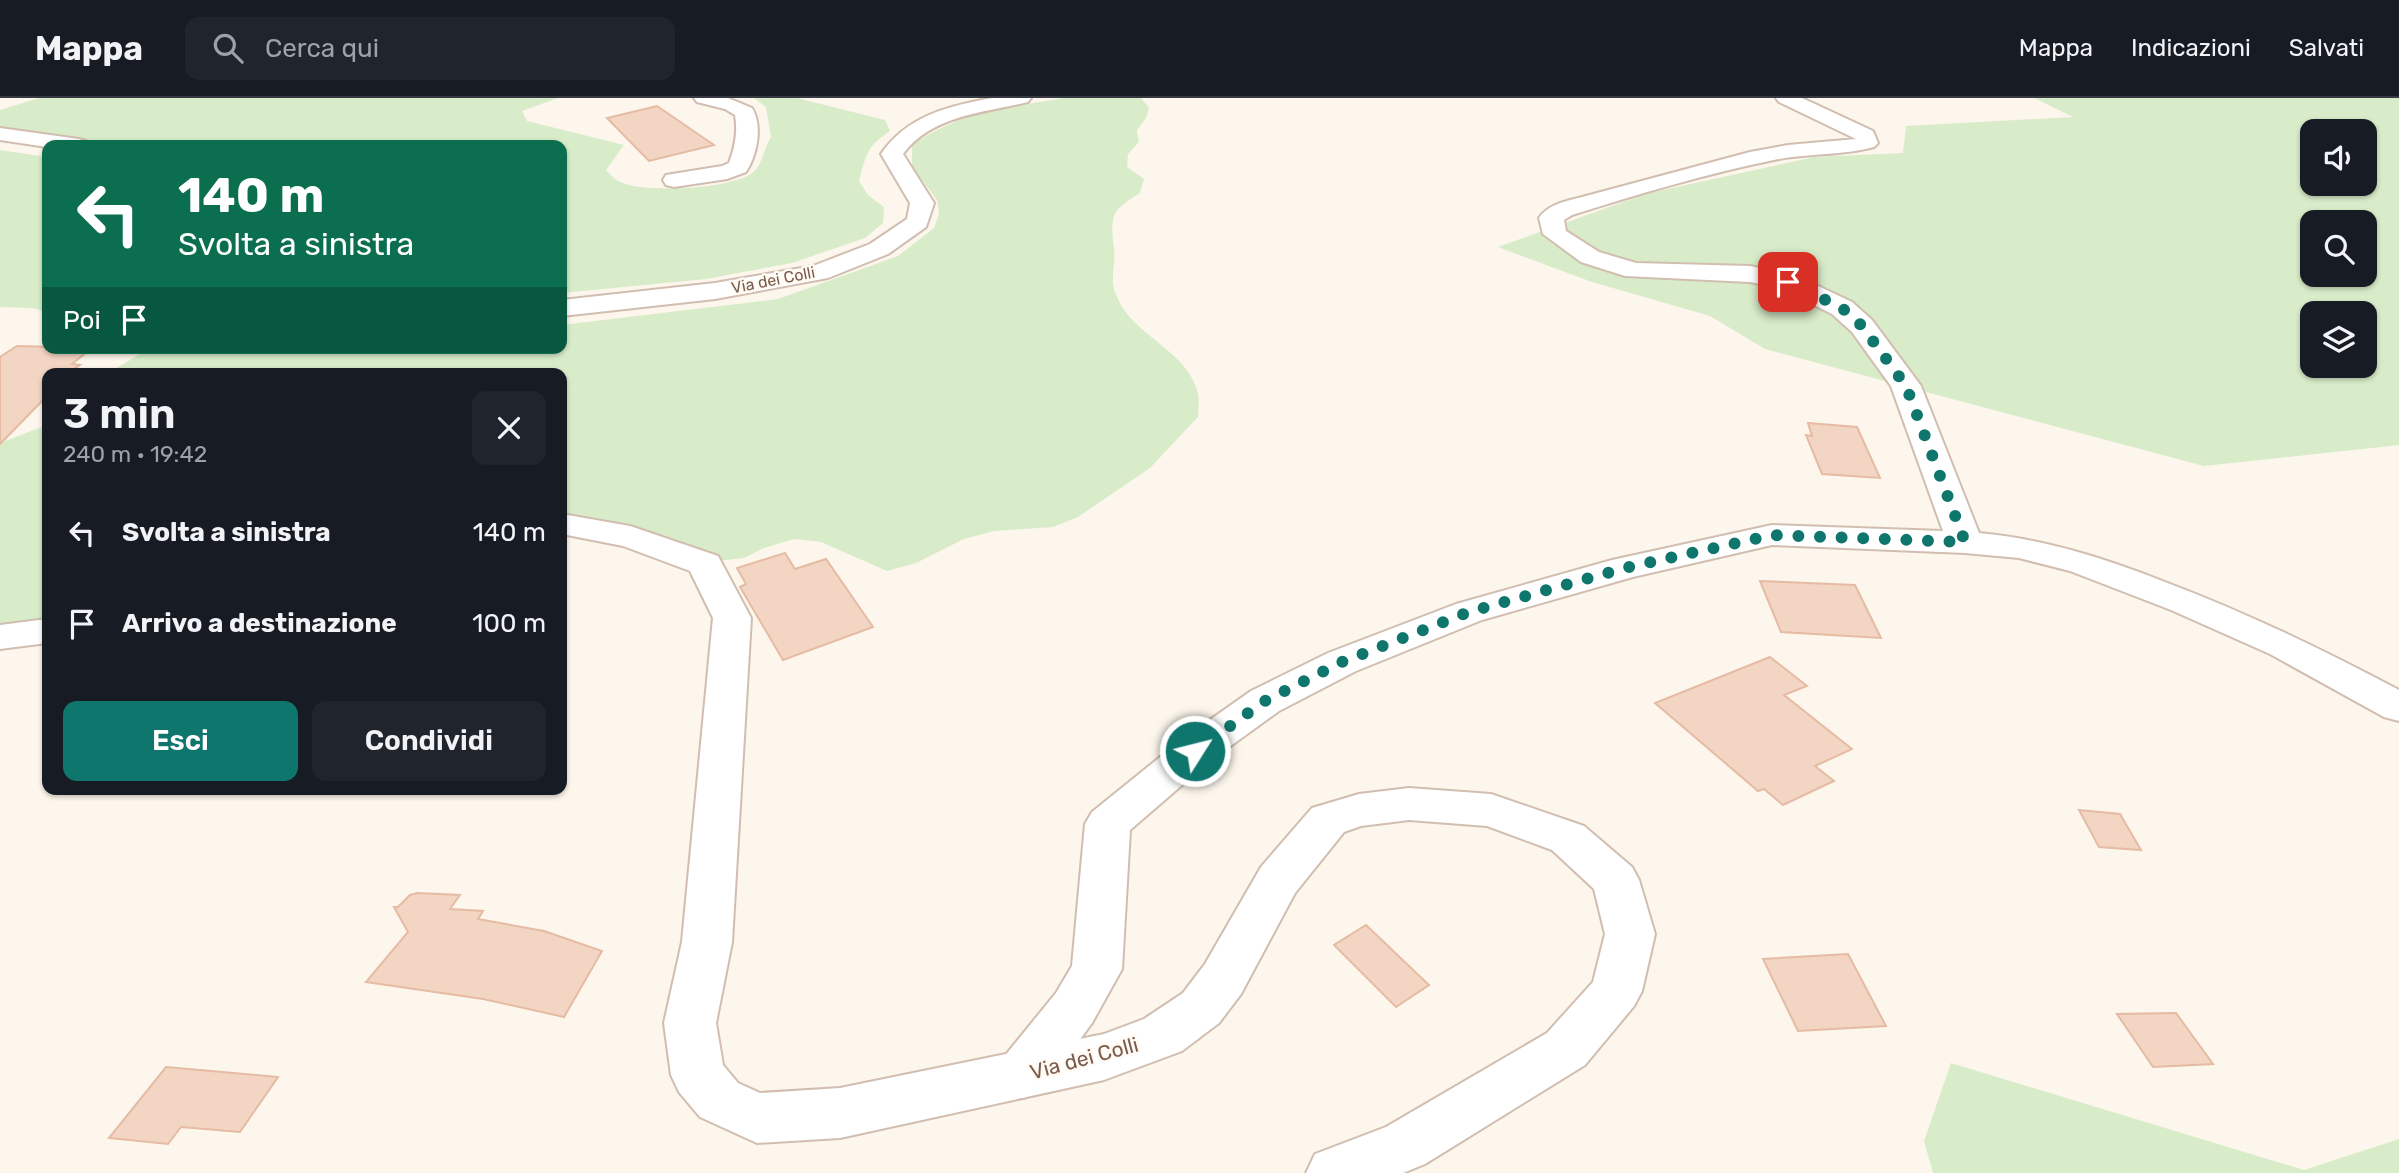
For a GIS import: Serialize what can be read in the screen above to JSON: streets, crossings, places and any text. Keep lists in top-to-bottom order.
{
  "streets": {
    "street": ["Via dei Colli"]
  },
  "page": {
    "header": "Mappa",
    "search": "Cerca qui",
    "nav": ["Mappa", "Indicazioni", "Salvati"],
    "turn": ["140 m", "Svolta a sinistra"],
    "then": "Poi",
    "heading": ["3 min", "240 m · 19:42"],
    "list": [
      {
        "name": "Svolta a sinistra",
        "value": "140 m"
      },
      {
        "name": "Arrivo a destinazione",
        "value": "100 m"
      }
    ],
    "buttons": ["Esci", "Condividi"]
  }
}
